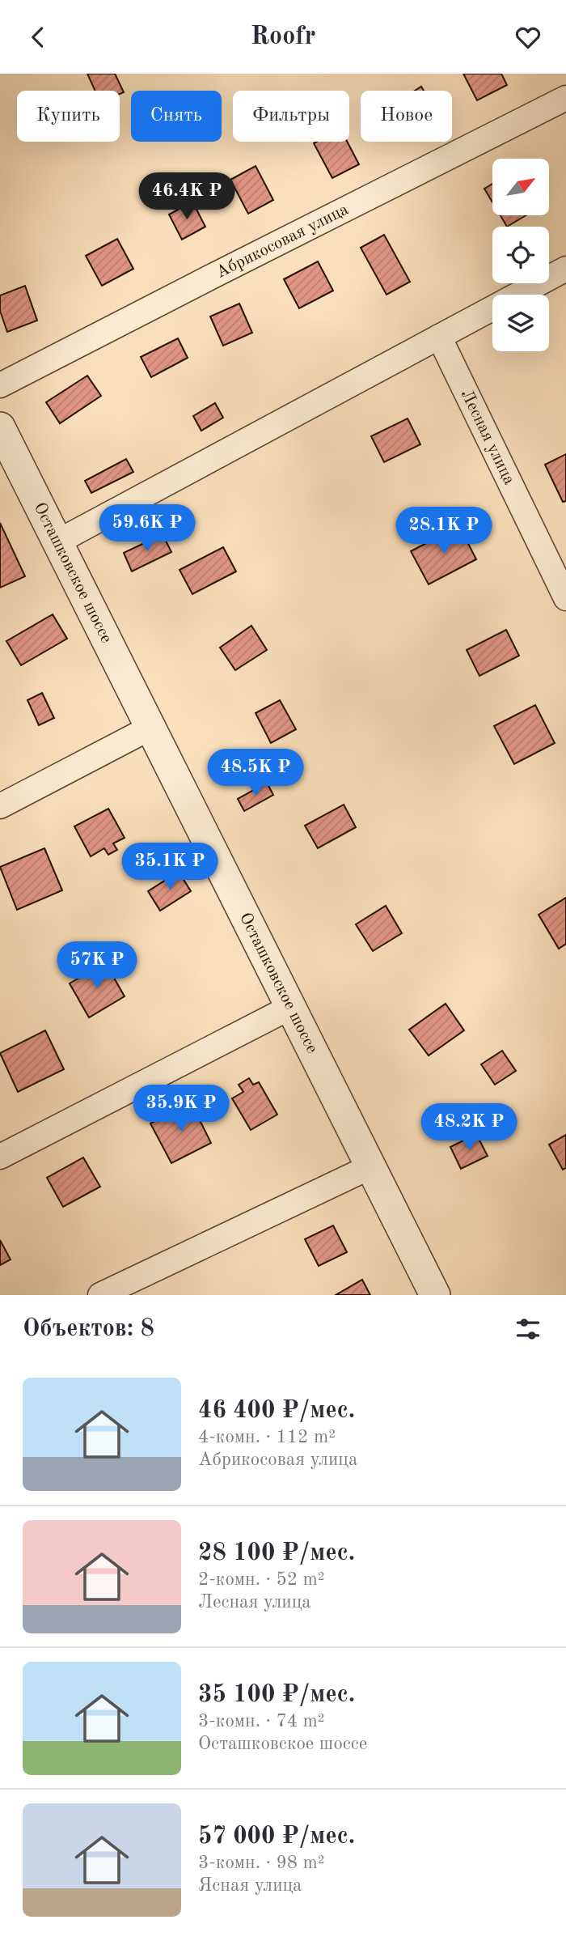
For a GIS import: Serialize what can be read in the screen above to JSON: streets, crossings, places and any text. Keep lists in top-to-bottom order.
{
  "streets": {
    "street": ["Абрикосовая улица", "Лесная улица", "Осташковское шоссе"]
  },
  "north": "top right",
  "page": {
    "header": "Roofr",
    "chip": [
      "Купить",
      "Снять",
      "Фильтры",
      "Новое"
    ],
    "price": [
      "46.4K ₽",
      "59.6K ₽",
      "28.1K ₽",
      "48.5K ₽",
      "35.1K ₽",
      "57K ₽",
      "35.9K ₽",
      "48.2K ₽"
    ],
    "heading": "Объектов: 8",
    "list": [
      {
        "name": "46 400 ₽/мес.",
        "note": "4-комн. · 112 m² · Абрикосовая улица"
      },
      {
        "name": "28 100 ₽/мес.",
        "note": "2-комн. · 52 m² · Лесная улица"
      },
      {
        "name": "35 100 ₽/мес.",
        "note": "3-комн. · 74 m² · Осташковское шоссе"
      },
      {
        "name": "57 000 ₽/мес.",
        "note": "3-комн. · 98 m² · Ясная улица"
      }
    ]
  }
}
